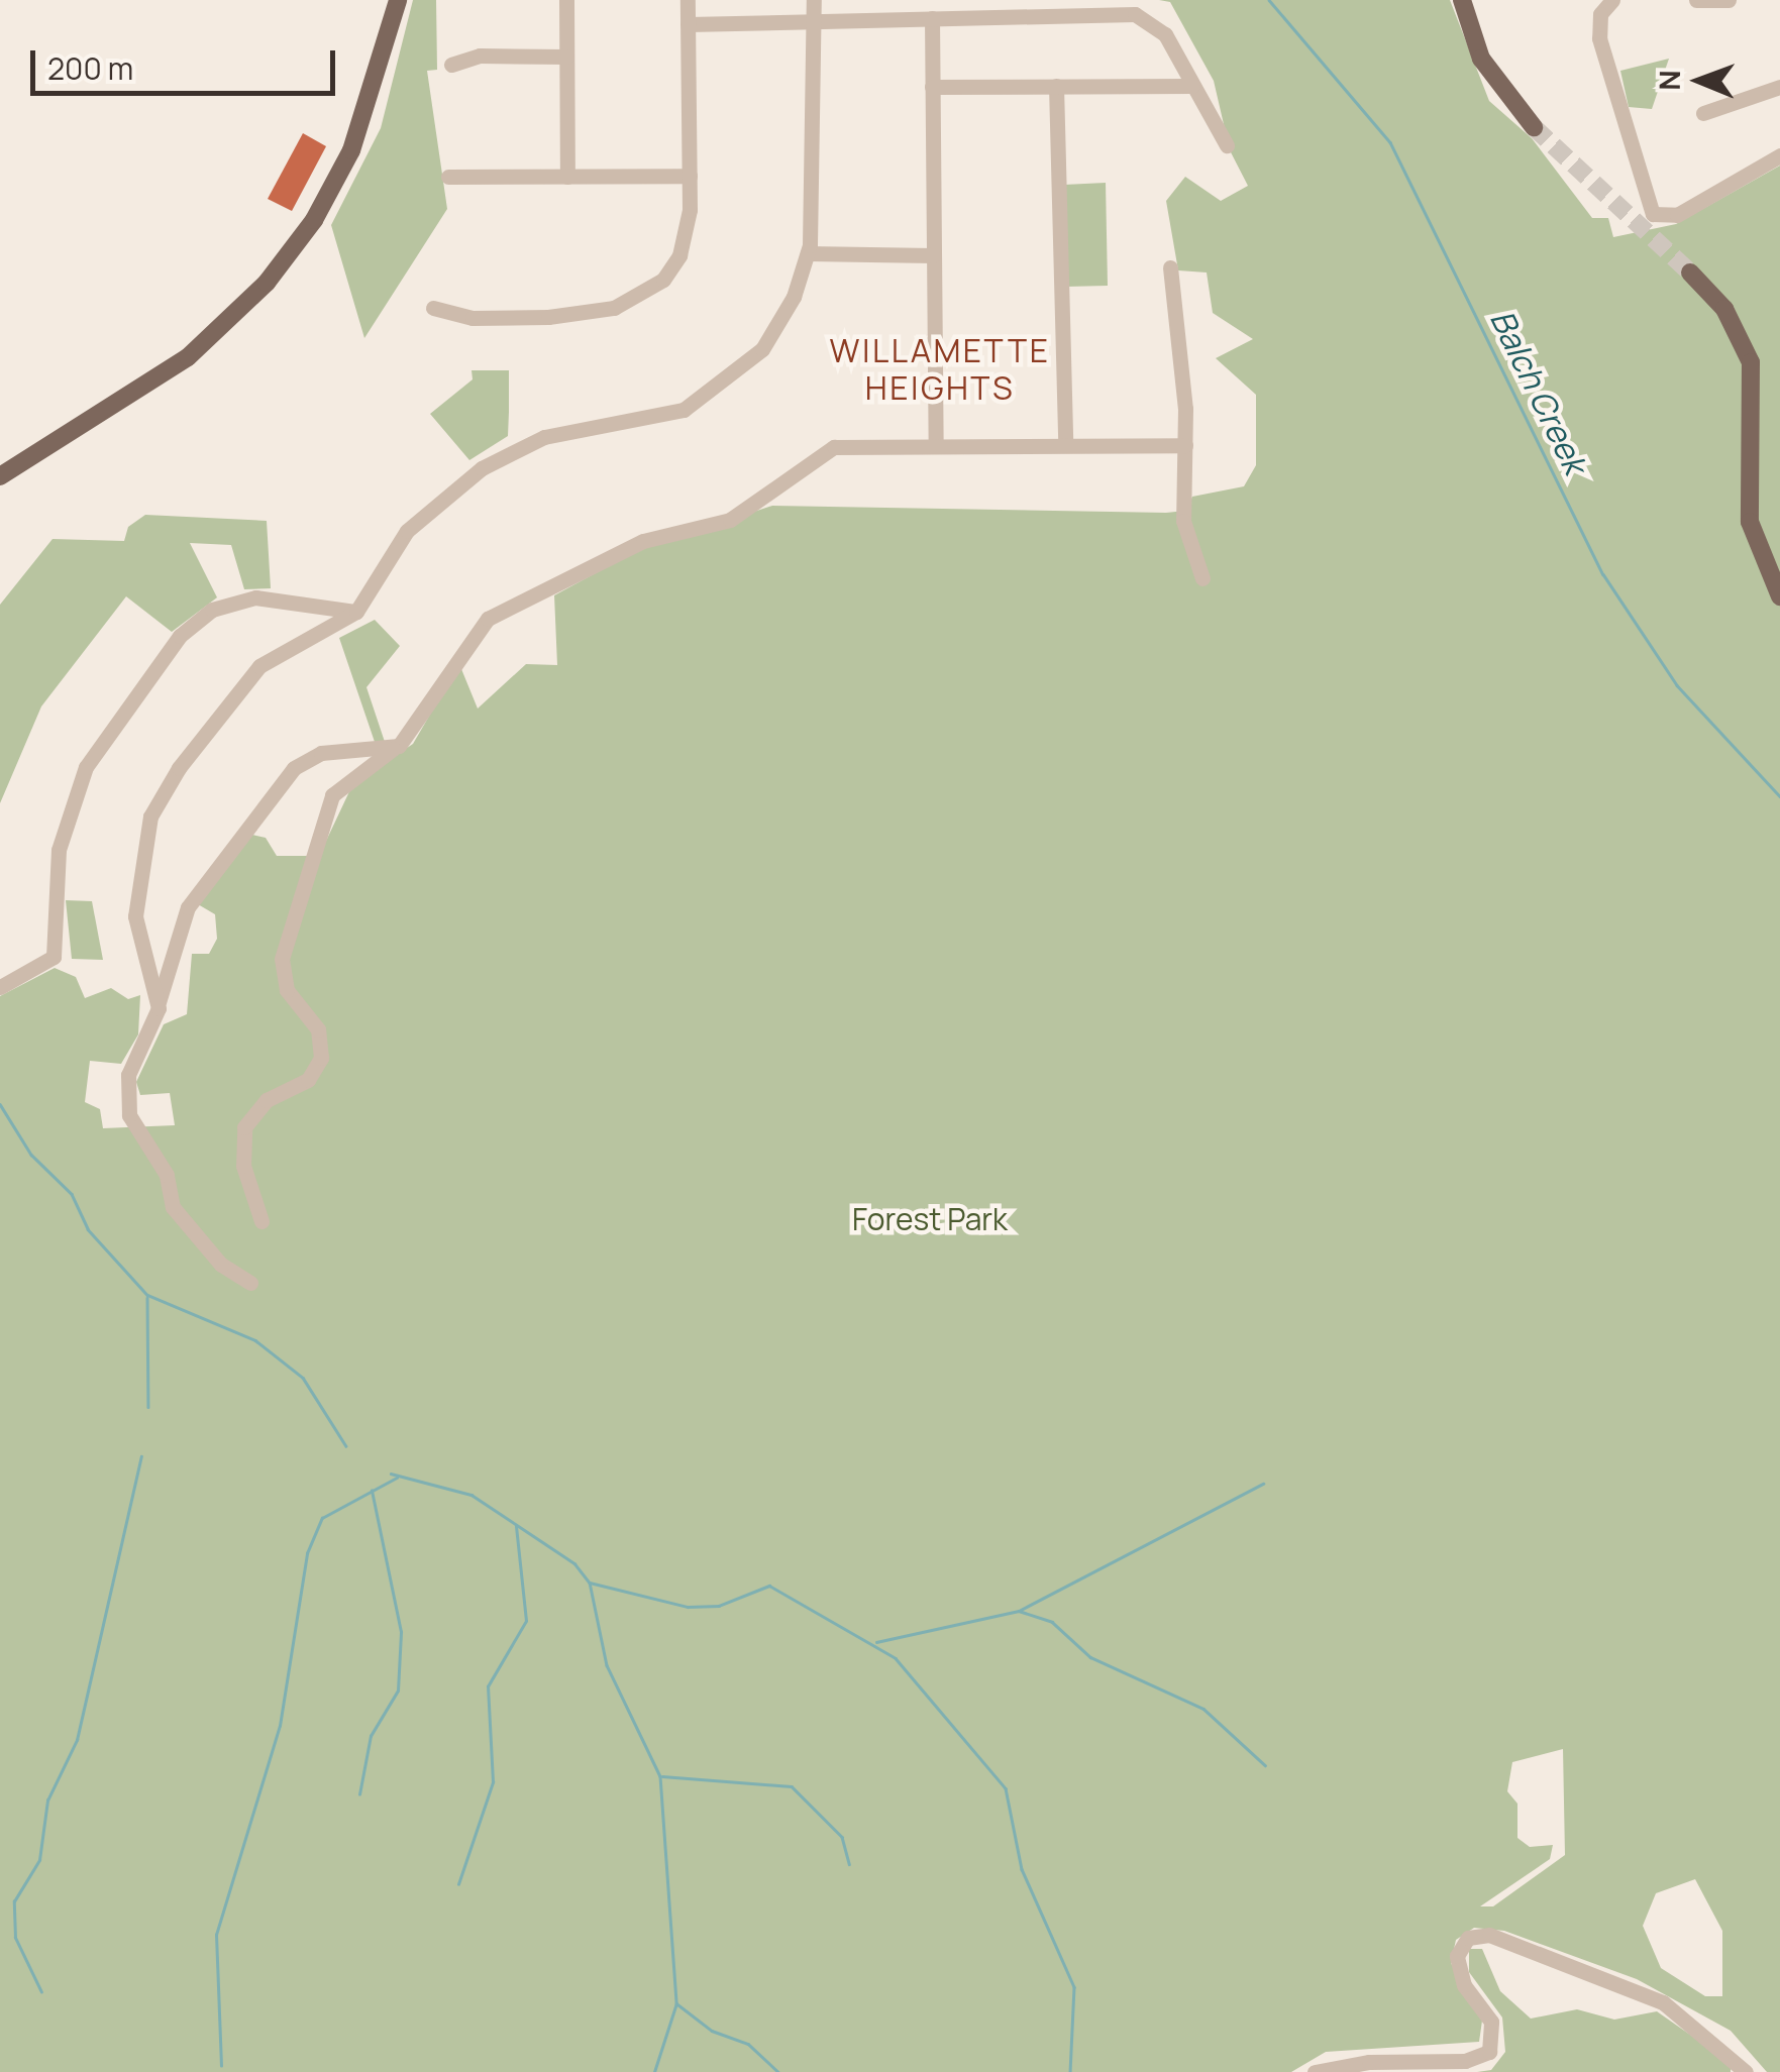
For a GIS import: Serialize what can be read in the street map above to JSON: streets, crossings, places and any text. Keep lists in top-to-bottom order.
{
  "districts": ["WILLAMETTE HEIGHTS"],
  "water": ["Balch Creek"],
  "parks": ["Forest Park"],
  "scale_bar": "200 m",
  "north": "left"
}
